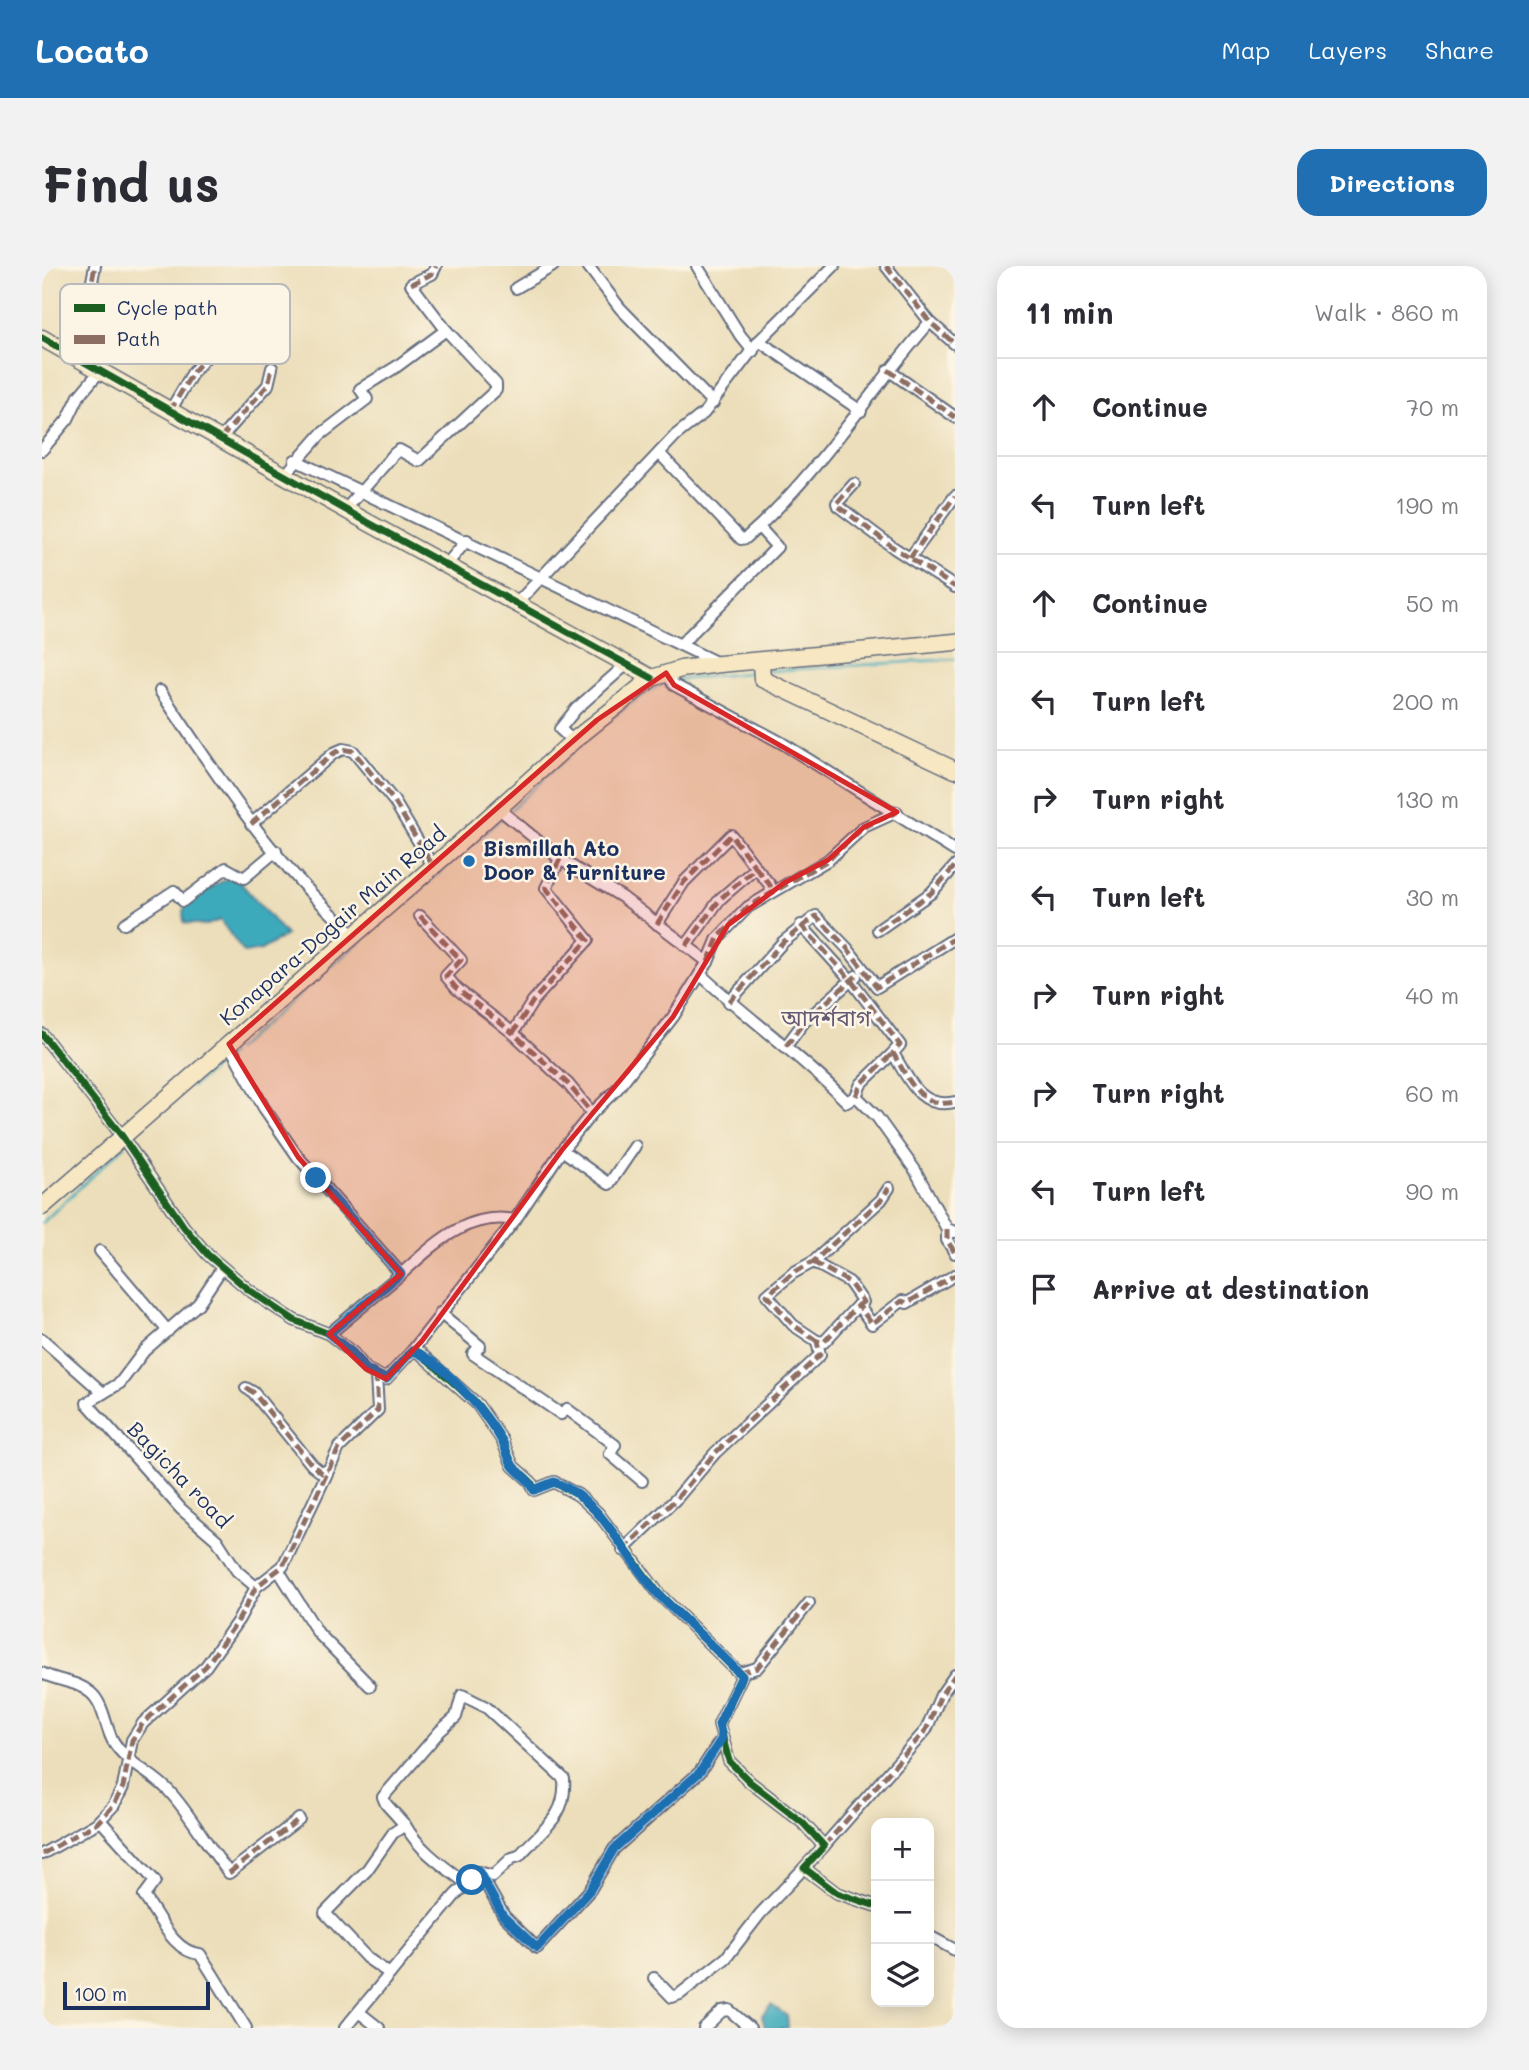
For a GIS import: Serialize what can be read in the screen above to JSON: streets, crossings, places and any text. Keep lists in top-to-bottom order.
{
  "streets": {
    "main road": ["Konapara-Dogair Main Road"],
    "street": ["Bagicha road"]
  },
  "districts": ["আদর্শবাগ"],
  "places": ["Bismillah Ato Door & Furniture"],
  "legend": ["Cycle path", "Path"],
  "scale_bar": "100 m",
  "page": {
    "header": "Locato",
    "nav": ["Map", "Layers", "Share"],
    "buttons": "Directions",
    "title": "Find us",
    "heading": ["11 min", "Walk · 860 m"],
    "list": [
      ["Continue", "70 m"],
      ["Turn left", "190 m"],
      ["Continue", "50 m"],
      ["Turn left", "200 m"],
      ["Turn right", "130 m"],
      ["Turn left", "30 m"],
      ["Turn right", "40 m"],
      ["Turn right", "60 m"],
      ["Turn left", "90 m"],
      "Arrive at destination"
    ],
    "map_buttons": ["+", "−"],
    "scale": "100 m"
  }
}
